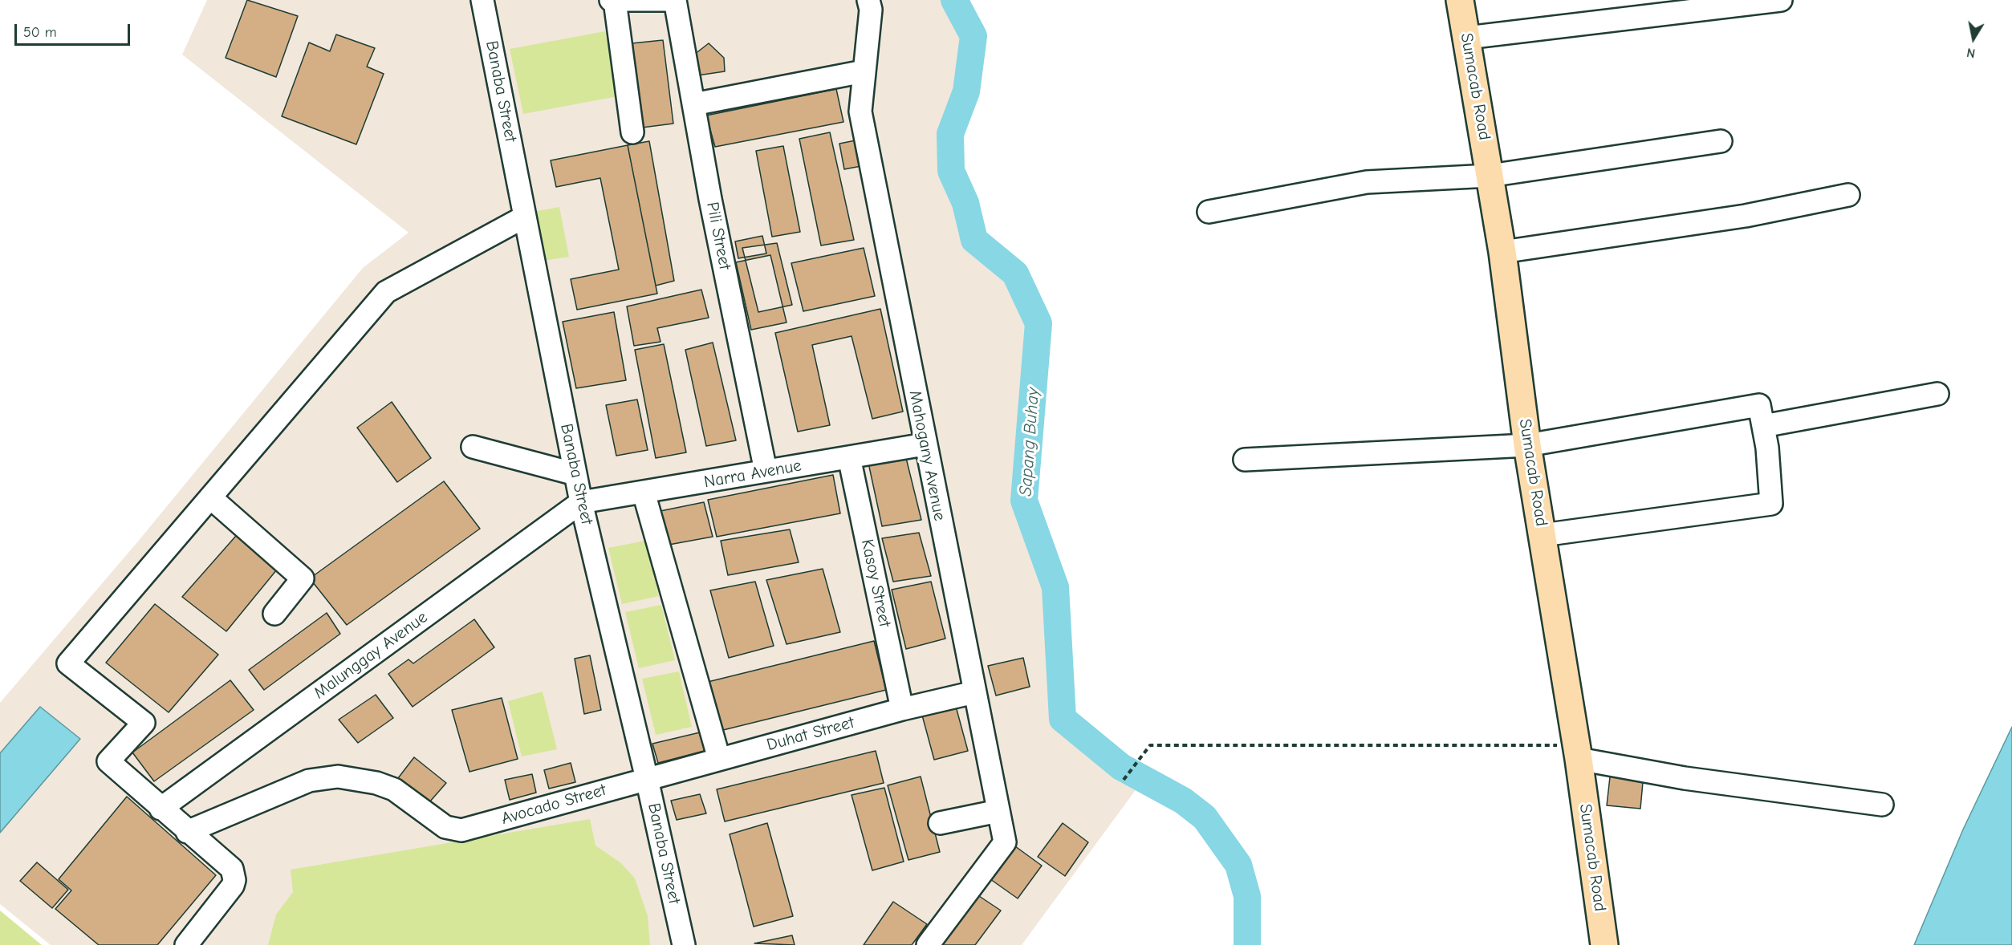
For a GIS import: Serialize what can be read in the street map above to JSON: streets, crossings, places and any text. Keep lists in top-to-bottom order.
{
  "streets": {
    "main road": ["Sumacab Road"],
    "street": [
      "Banaba Street",
      "Pili Street",
      "Mahogany Avenue",
      "Narra Avenue",
      "Kasoy Street",
      "Malunggay Avenue",
      "Duhat Street",
      "Avocado Street"
    ]
  },
  "crossings": [
    ["Banaba Street", "Narra Avenue"],
    ["Banaba Street", "Malunggay Avenue"],
    ["Banaba Street", "Duhat Street"],
    ["Banaba Street", "Avocado Street"],
    ["Pili Street", "Narra Avenue"],
    ["Mahogany Avenue", "Narra Avenue"],
    ["Mahogany Avenue", "Duhat Street"],
    ["Narra Avenue", "Kasoy Street"],
    ["Narra Avenue", "Malunggay Avenue"],
    ["Kasoy Street", "Duhat Street"],
    ["Duhat Street", "Avocado Street"]
  ],
  "water": ["Sapang Buhay"],
  "scale_bar": "50 m",
  "north": "bottom"
}
